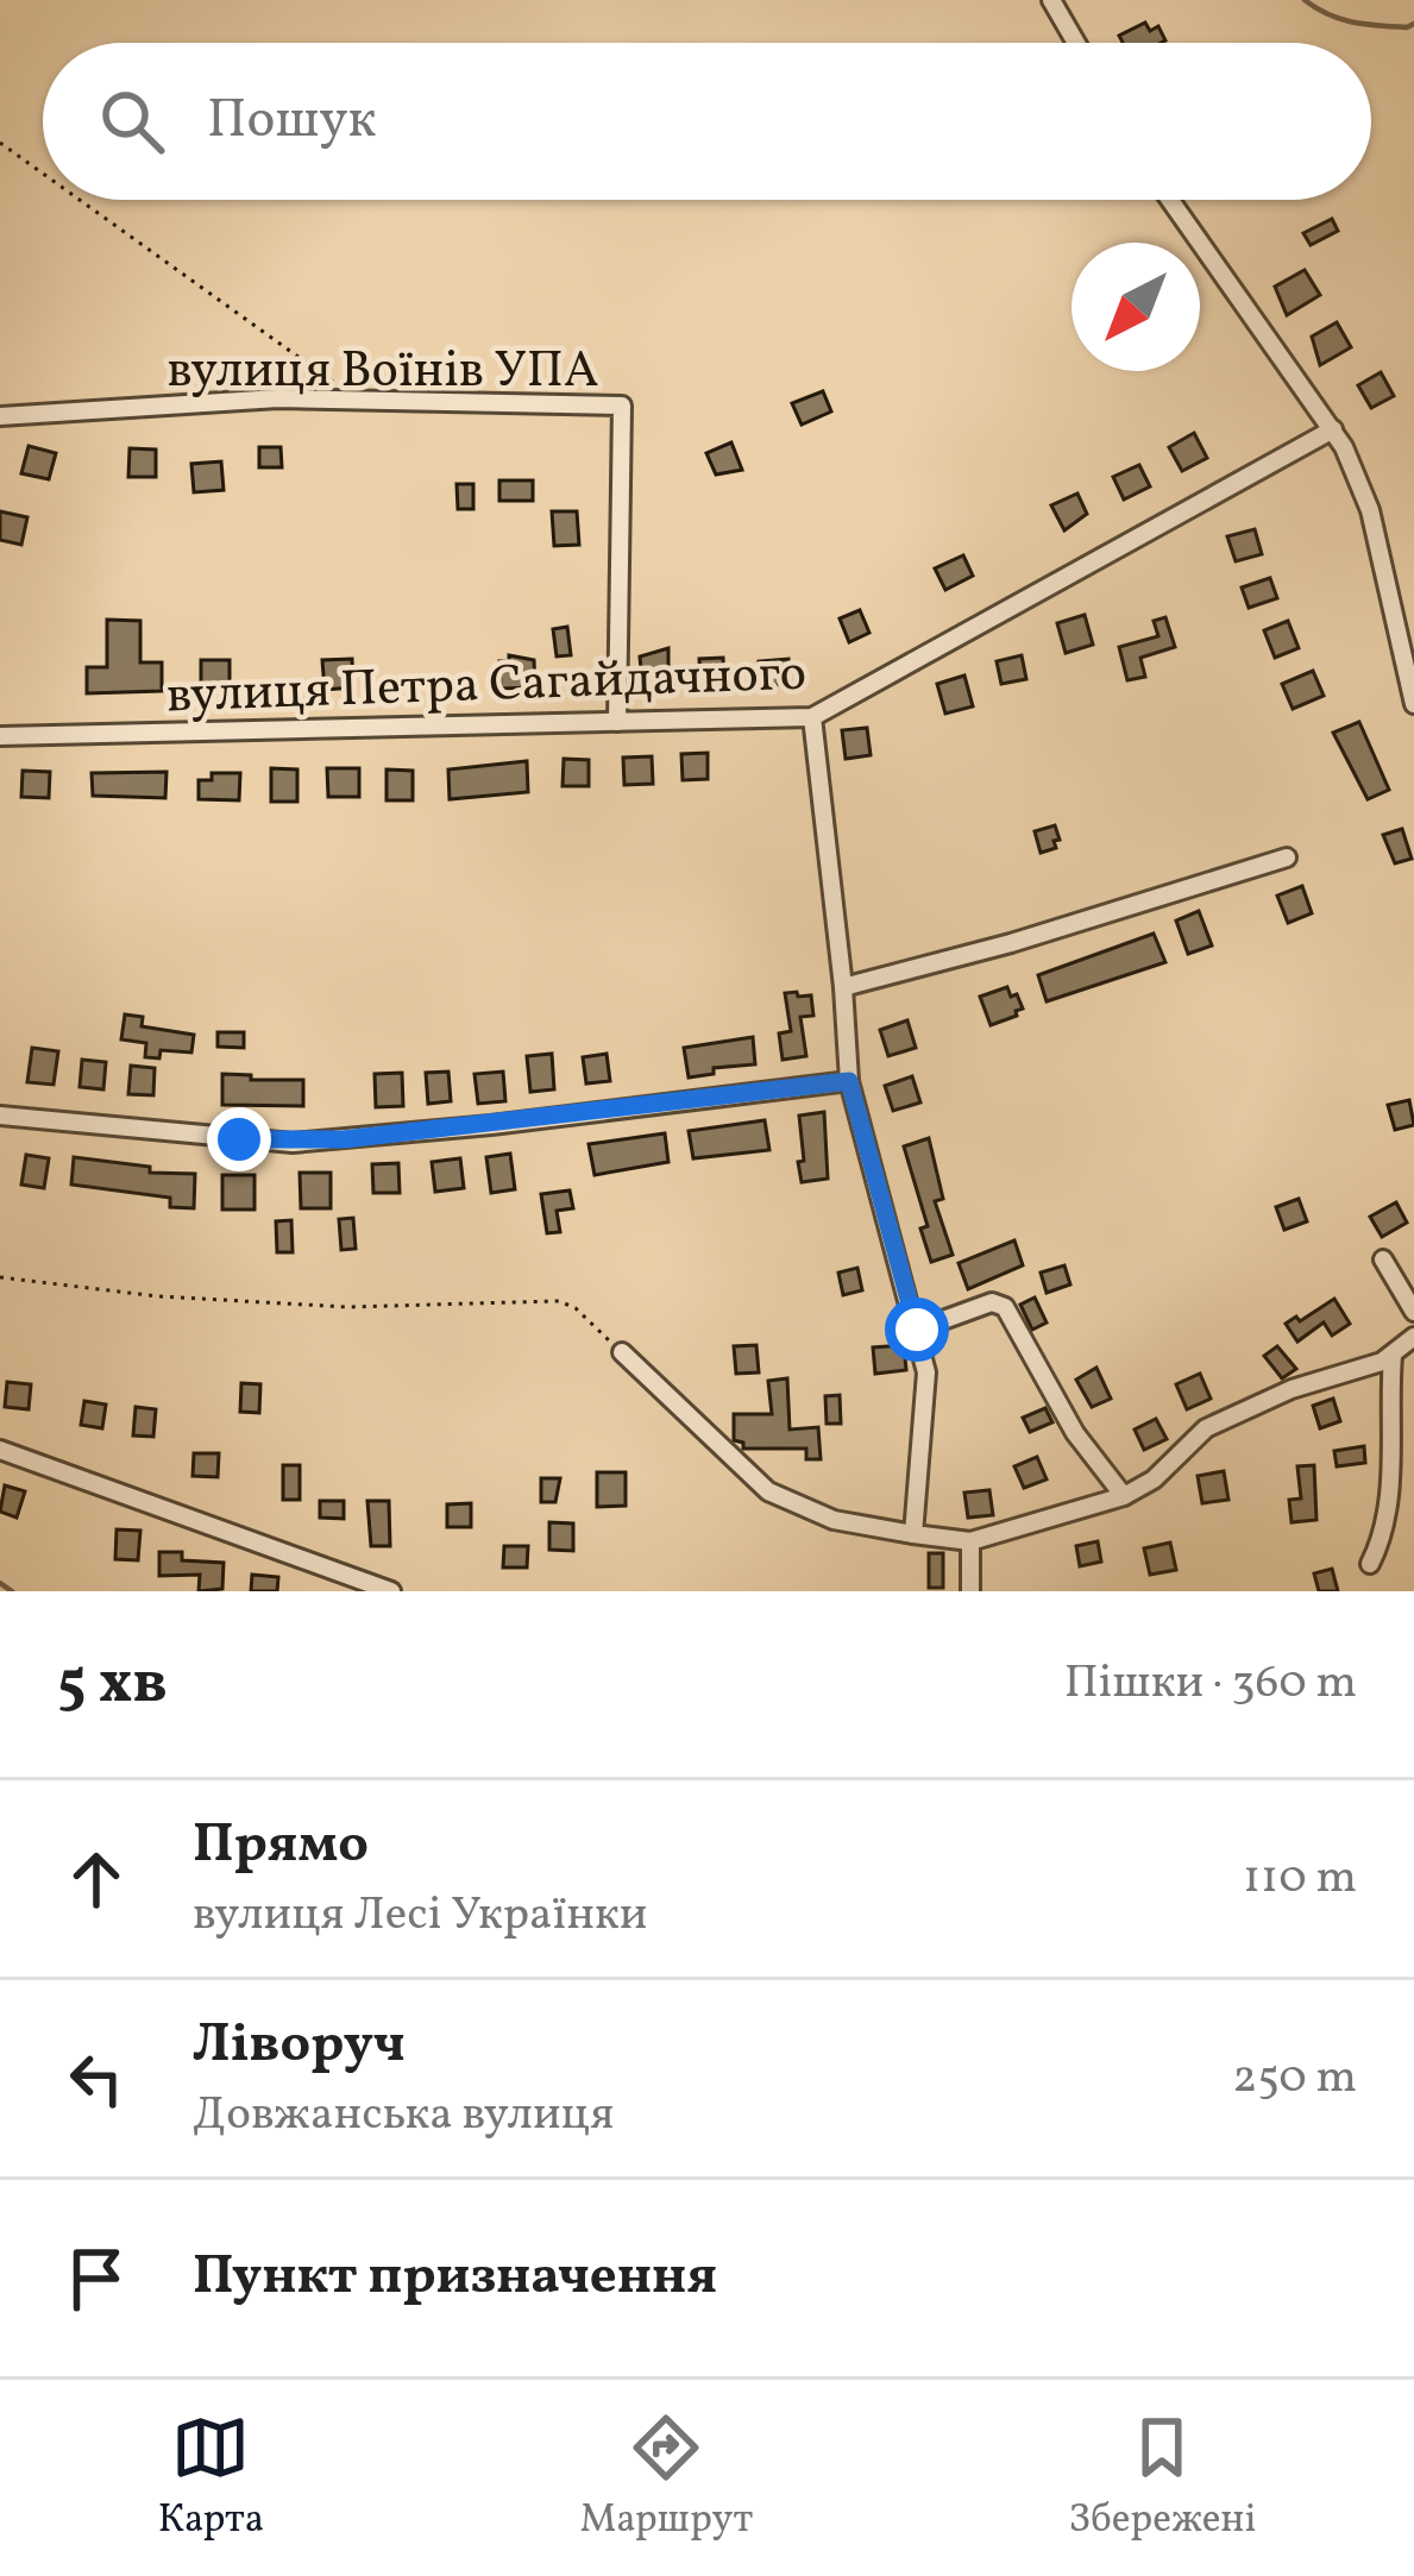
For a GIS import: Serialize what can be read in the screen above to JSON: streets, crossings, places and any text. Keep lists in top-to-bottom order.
{
  "streets": {
    "street": ["вулиця Воїнів УПА", "вулиця Петра Сагайдачного"]
  },
  "crossings": [
    ["вулиця Воїнів УПА", "вулиця Петра Сагайдачного"]
  ],
  "north": "bottom left",
  "page": {
    "search": "Пошук",
    "heading": ["5 хв", "Пішки · 360 m"],
    "list": [
      ["Прямо", "вулиця Лесі Українки", "110 m"],
      ["Ліворуч", "Довжанська вулиця", "250 m"],
      "Пункт призначення"
    ],
    "nav": ["Карта", "Маршрут", "Збережені"]
  }
}
